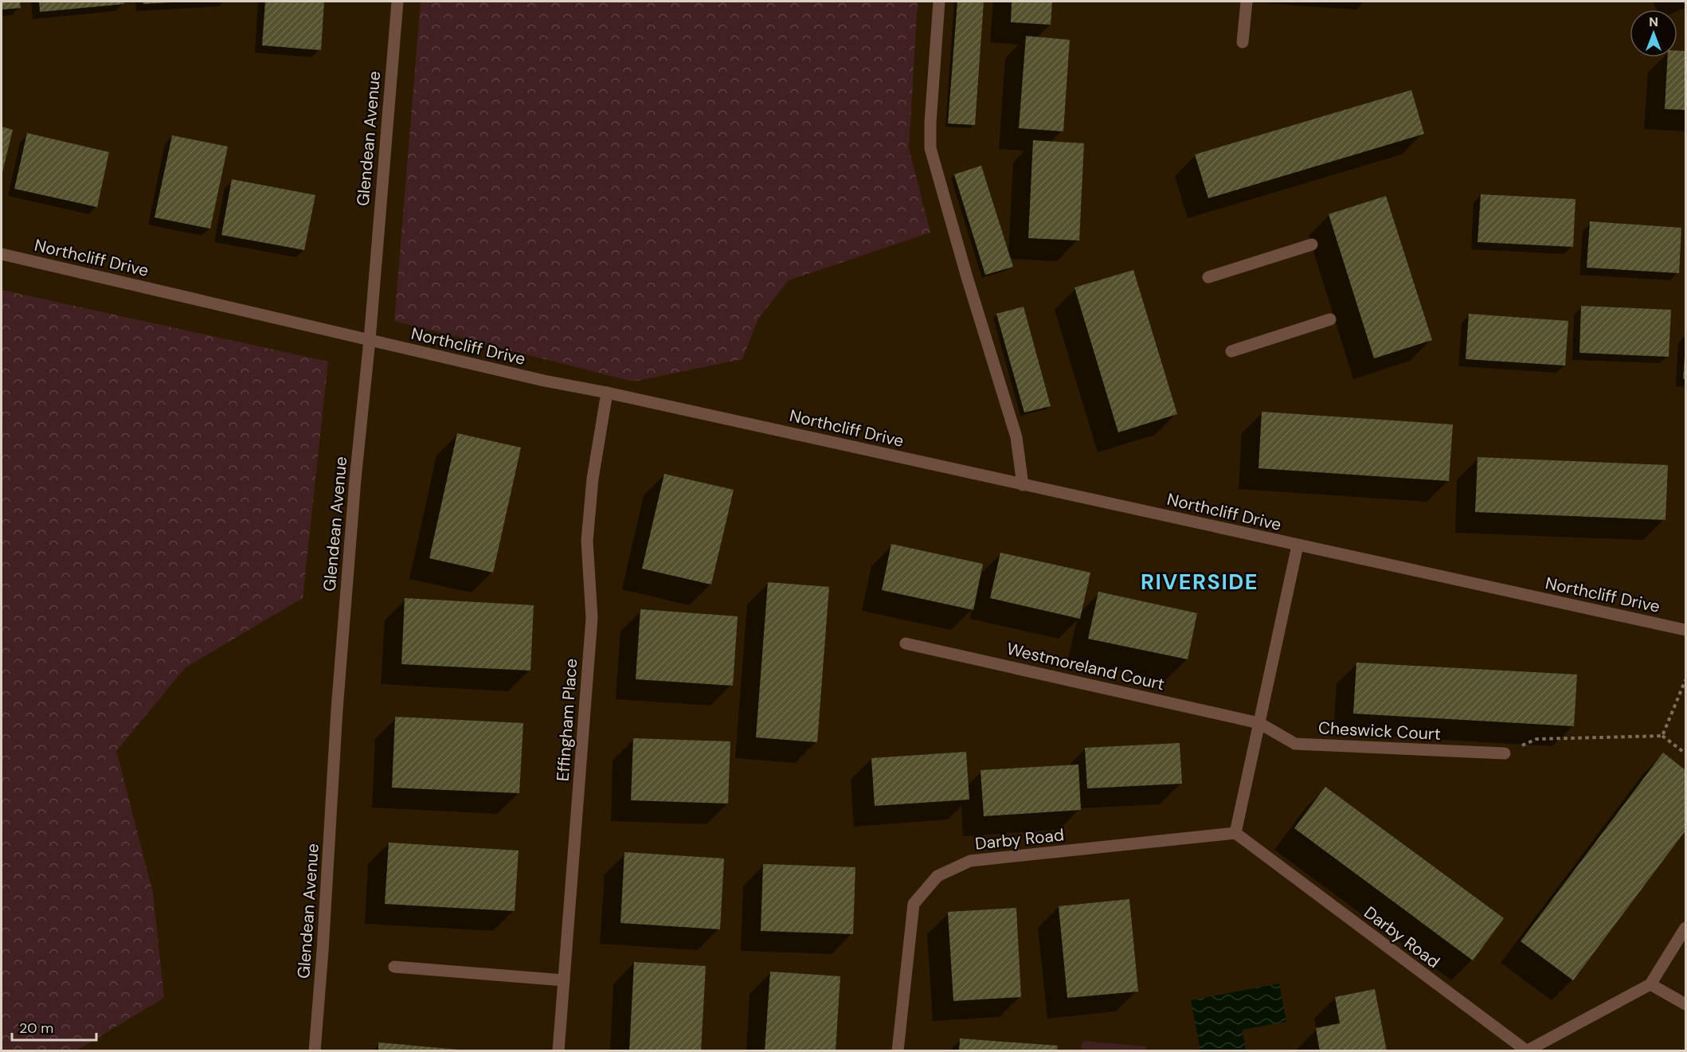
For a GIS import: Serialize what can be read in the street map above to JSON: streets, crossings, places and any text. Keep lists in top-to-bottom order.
{
  "streets": {
    "street": [
      "Glendean Avenue",
      "Northcliff Drive",
      "Westmoreland Court",
      "Effingham Place",
      "Cheswick Court",
      "Darby Road"
    ]
  },
  "crossings": [
    ["Glendean Avenue", "Northcliff Drive"],
    ["Northcliff Drive", "Effingham Place"],
    ["Westmoreland Court", "Cheswick Court"]
  ],
  "districts": ["RIVERSIDE"],
  "scale_bar": "20 m",
  "north": "top"
}
